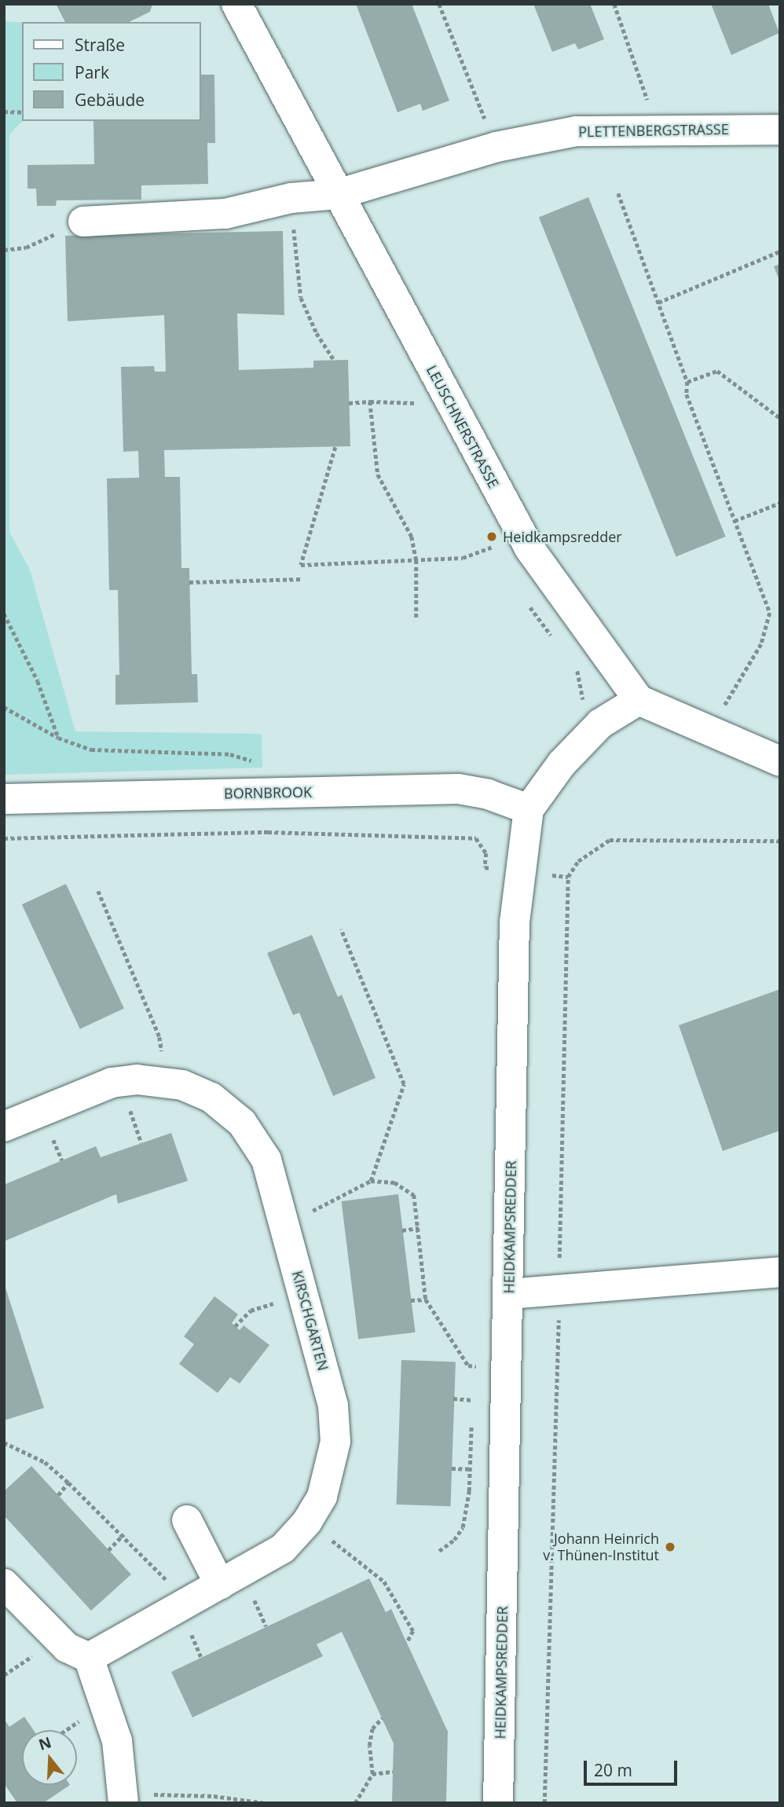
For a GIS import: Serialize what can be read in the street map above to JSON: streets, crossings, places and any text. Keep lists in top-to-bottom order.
{
  "streets": {
    "street": [
      "PLETTENBERGSTRASSE",
      "LEUSCHNERSTRASSE",
      "BORNBROOK",
      "HEIDKAMPSREDDER",
      "KIRSCHGARTEN"
    ]
  },
  "crossings": [
    ["PLETTENBERGSTRASSE", "LEUSCHNERSTRASSE"],
    ["LEUSCHNERSTRASSE", "HEIDKAMPSREDDER"],
    ["BORNBROOK", "HEIDKAMPSREDDER"]
  ],
  "places": ["Heidkampsredder", "Johann Heinrich v. Thünen-Institut"],
  "legend": ["Straße", "Park", "Gebäude"],
  "scale_bar": "20 m",
  "north": "top"
}
